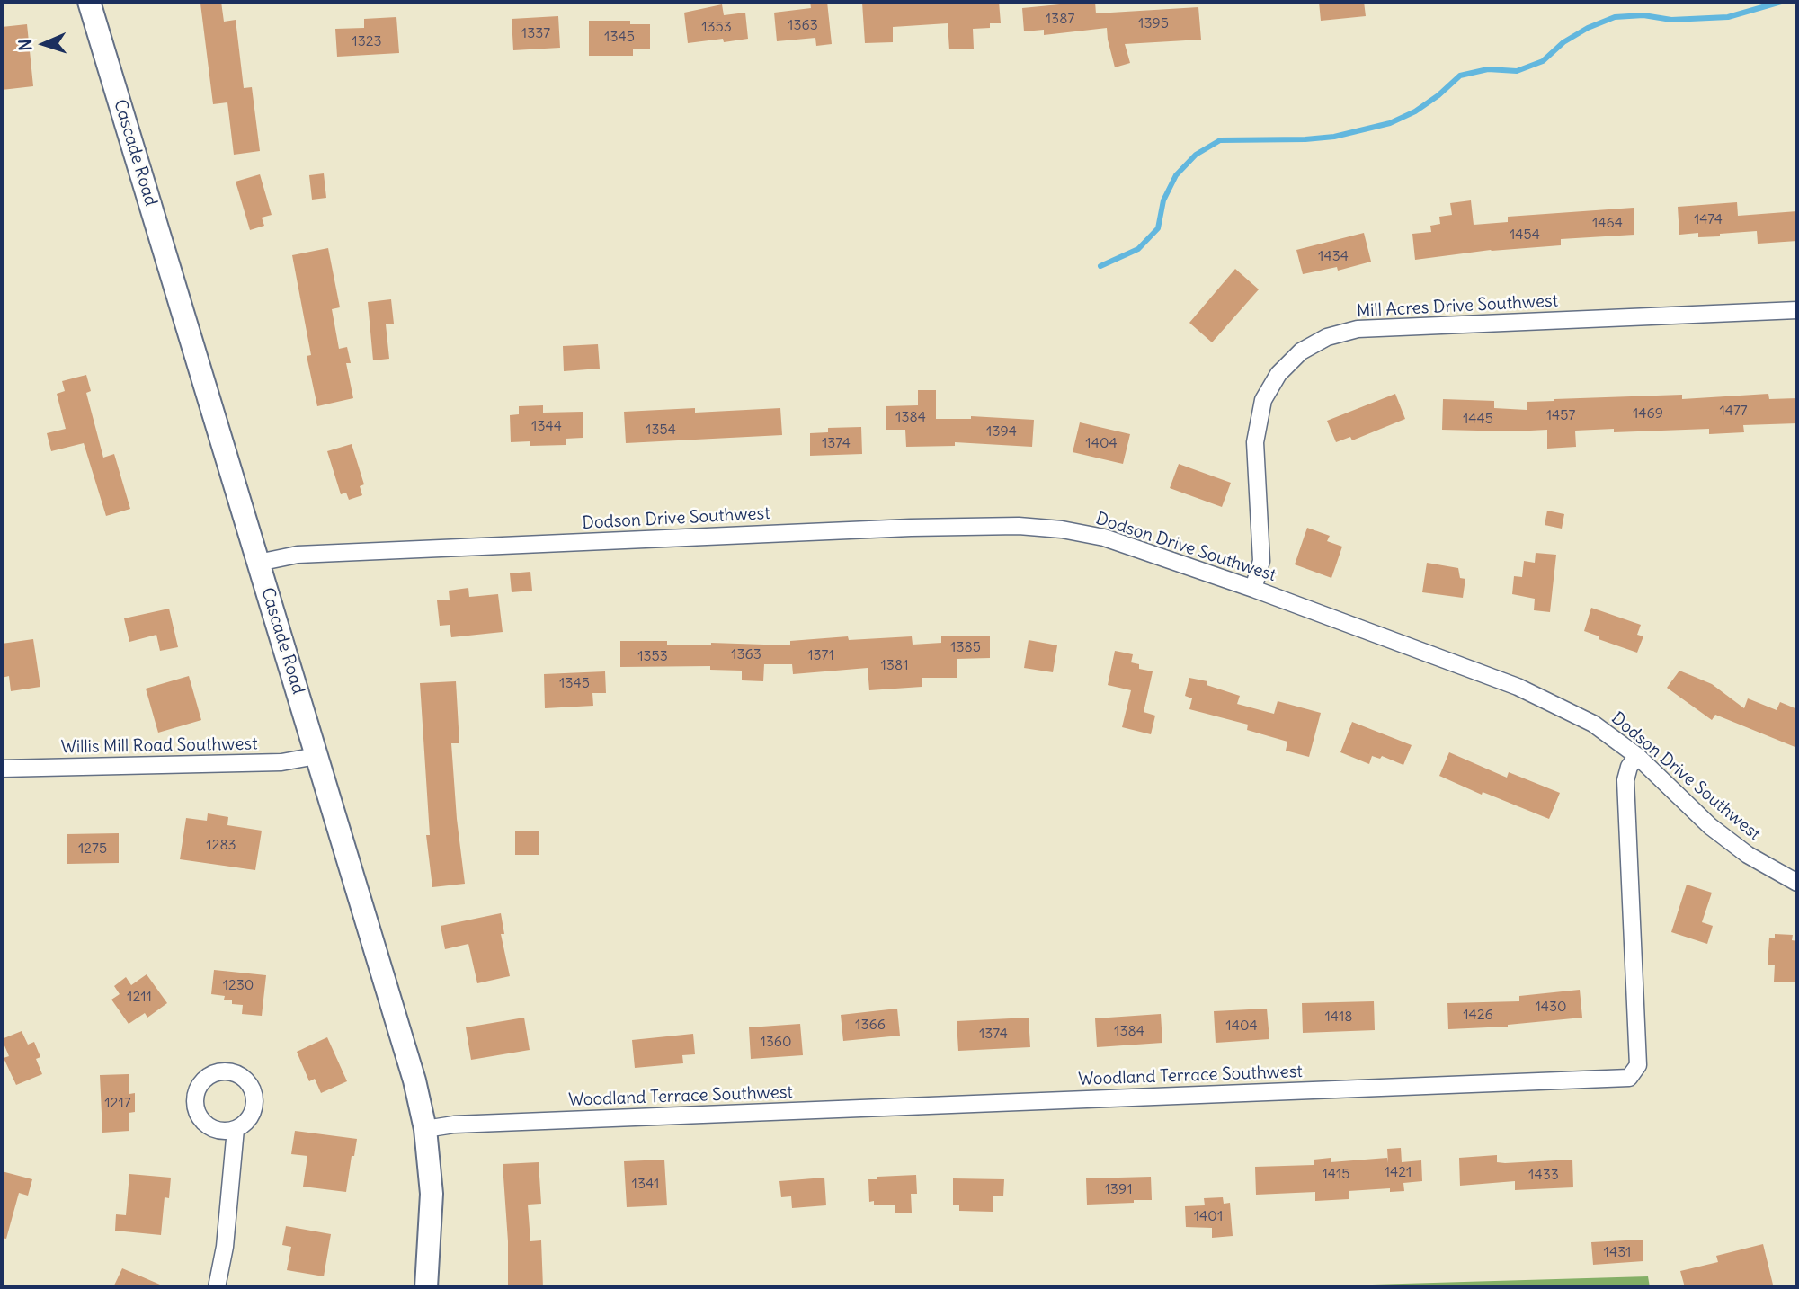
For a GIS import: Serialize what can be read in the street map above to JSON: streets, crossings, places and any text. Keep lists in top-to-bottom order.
{
  "streets": {
    "main road": ["Cascade Road"],
    "street": [
      "Mill Acres Drive Southwest",
      "Dodson Drive Southwest",
      "Willis Mill Road Southwest",
      "Woodland Terrace Southwest"
    ]
  },
  "crossings": [
    ["Cascade Road", "Dodson Drive Southwest"],
    ["Cascade Road", "Willis Mill Road Southwest"],
    ["Cascade Road", "Woodland Terrace Southwest"],
    ["Mill Acres Drive Southwest", "Dodson Drive Southwest"],
    ["Dodson Drive Southwest", "Woodland Terrace Southwest"]
  ],
  "house_numbers": [
    "1387",
    "1395",
    "1363",
    "1353",
    "1337",
    "1345",
    "1323",
    "1474",
    "1464",
    "1454",
    "1434",
    "1477",
    "1469",
    "1457",
    "1384",
    "1445",
    "1344",
    "1354",
    "1394",
    "1374",
    "1404",
    "1385",
    "1363",
    "1371",
    "1353",
    "1381",
    "1345",
    "1283",
    "1275",
    "1230",
    "1211",
    "1430",
    "1426",
    "1418",
    "1366",
    "1404",
    "1384",
    "1374",
    "1360",
    "1217",
    "1421",
    "1415",
    "1433",
    "1341",
    "1391",
    "1401",
    "1431"
  ],
  "north": "left"
}
